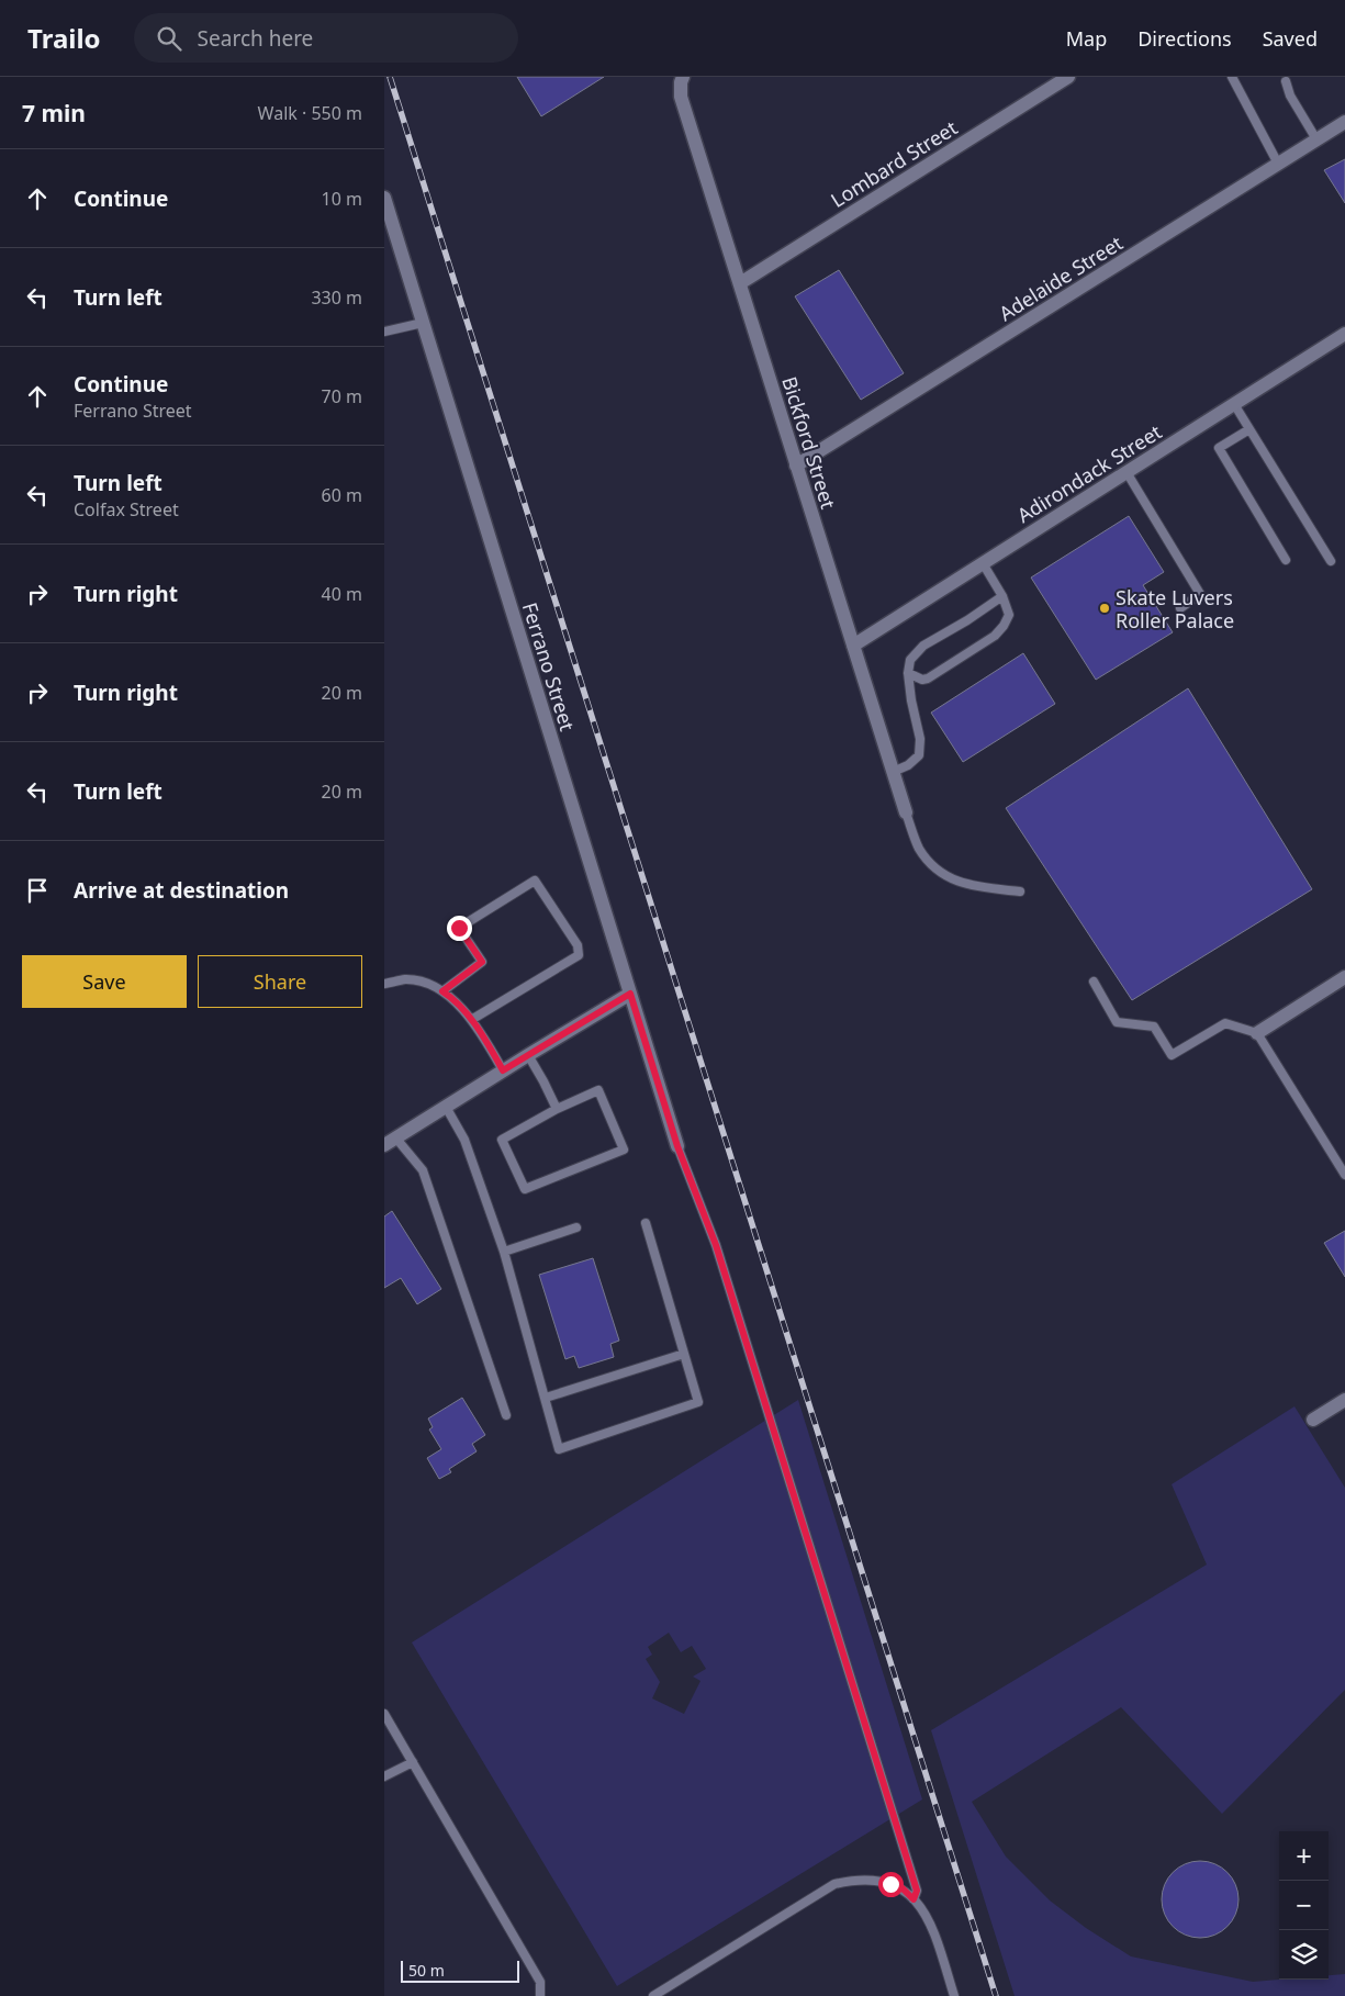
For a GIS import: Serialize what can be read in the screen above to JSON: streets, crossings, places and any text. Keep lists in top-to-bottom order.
{
  "streets": {
    "street": [
      "Lombard Street",
      "Adelaide Street",
      "Bickford Street",
      "Adirondack Street",
      "Ferrano Street"
    ]
  },
  "crossings": [
    ["Lombard Street", "Bickford Street"],
    ["Adelaide Street", "Bickford Street"],
    ["Bickford Street", "Adirondack Street"]
  ],
  "places": ["Skate Luvers Roller Palace"],
  "scale_bar": "50 m",
  "page": {
    "header": "Trailo",
    "search": "Search here",
    "nav": ["Map", "Directions", "Saved"],
    "heading": ["7 min", "Walk · 550 m"],
    "list": [
      ["Continue", "10 m"],
      ["Turn left", "330 m"],
      ["Continue", "Ferrano Street", "70 m"],
      ["Turn left", "Colfax Street", "60 m"],
      ["Turn right", "40 m"],
      ["Turn right", "20 m"],
      ["Turn left", "20 m"],
      "Arrive at destination"
    ],
    "buttons": ["Save", "Share"],
    "map_buttons": ["+", "−"],
    "scale": "50 m"
  }
}
